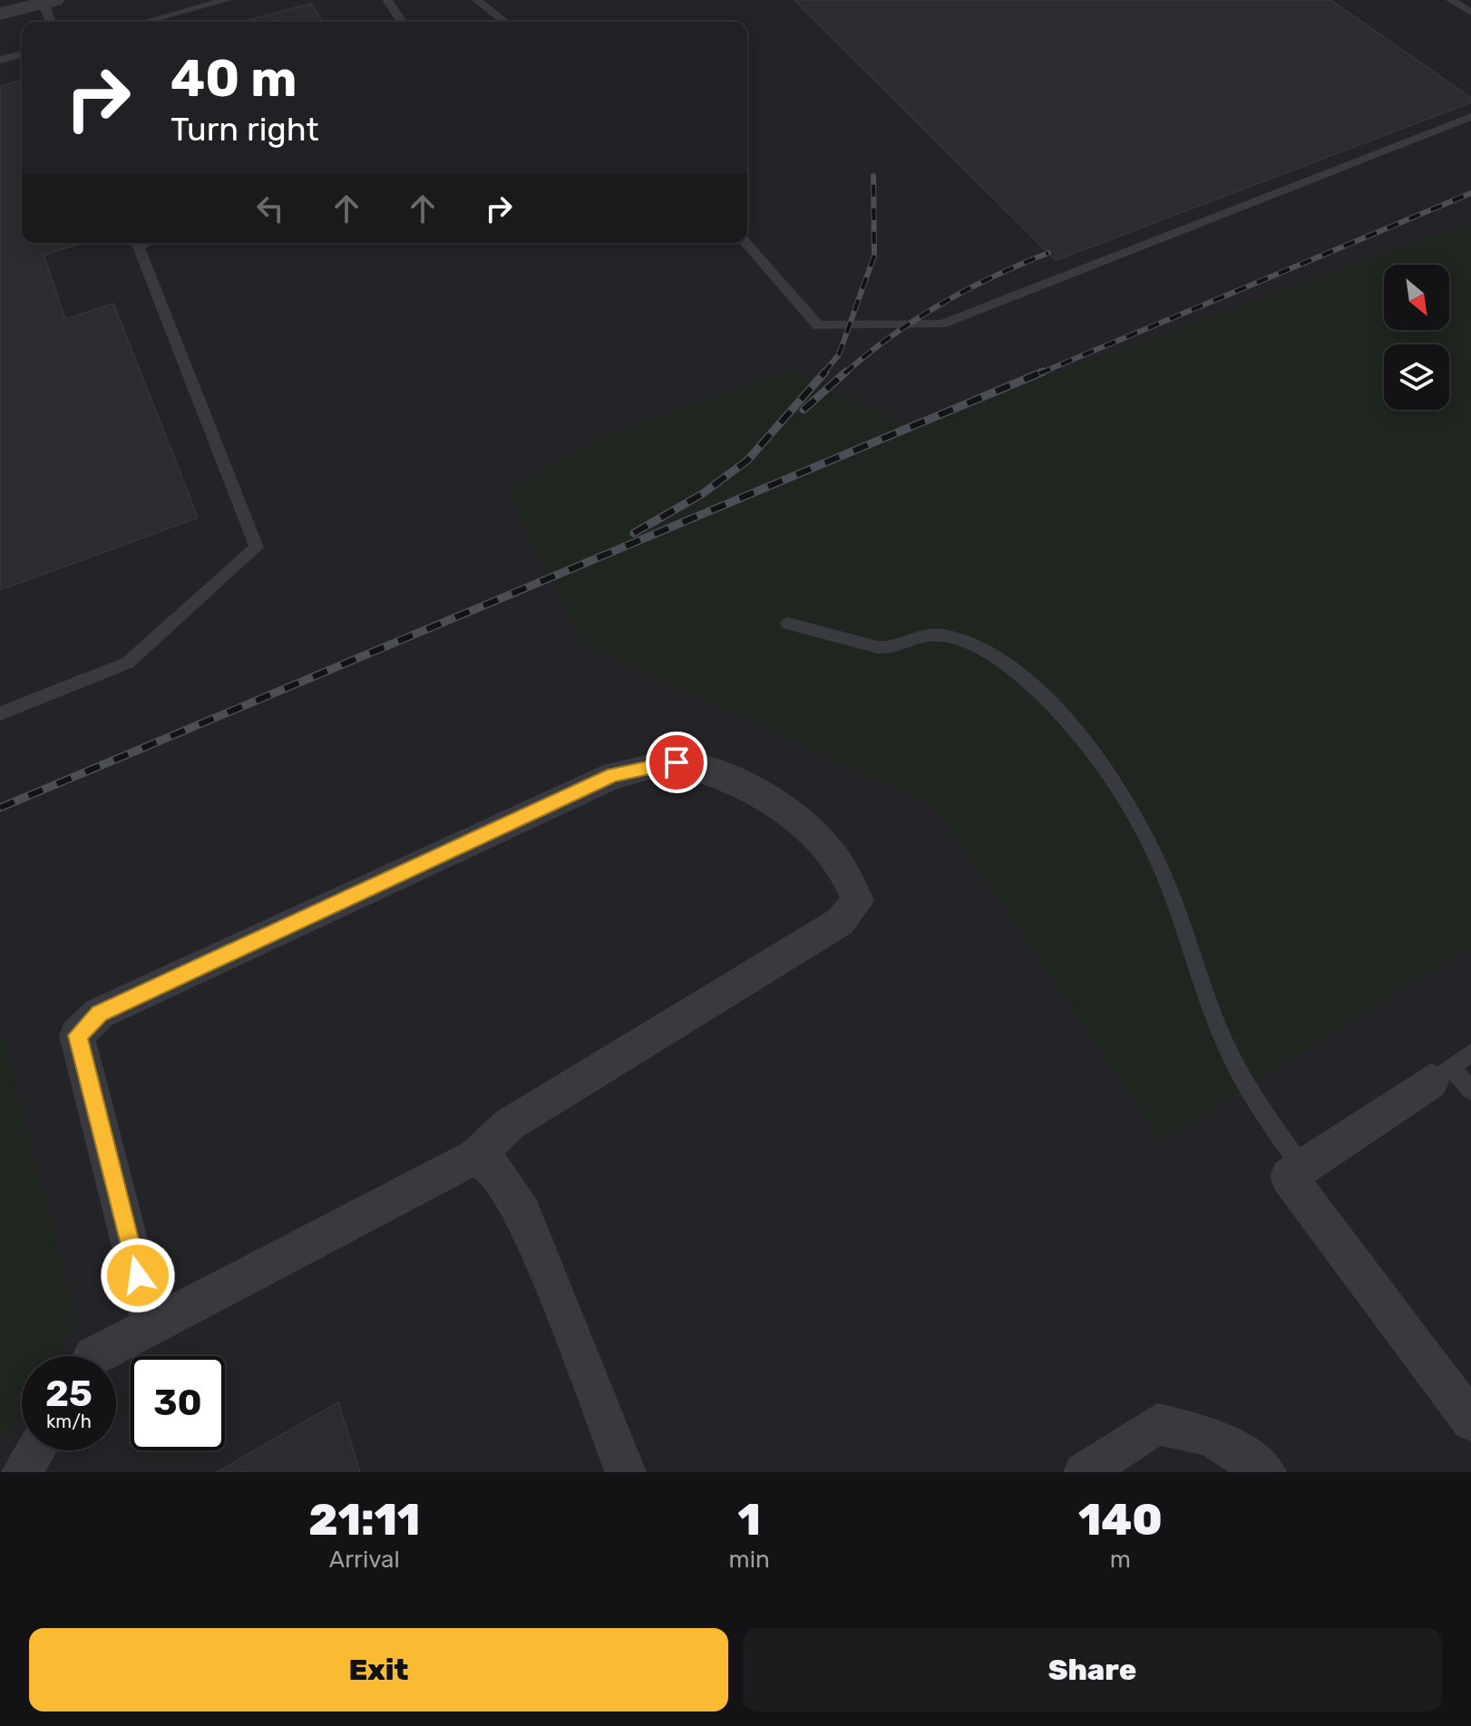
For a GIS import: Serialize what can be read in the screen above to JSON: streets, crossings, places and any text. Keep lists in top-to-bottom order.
{
  "north": "bottom right",
  "page": {
    "turn": ["40 m", "Turn right"],
    "speed": "25 km/h",
    "limit": "30",
    "eta": [
      "21:11",
      "Arrival",
      "1",
      "min",
      "140",
      "m"
    ],
    "buttons": ["Exit", "Share"]
  }
}
